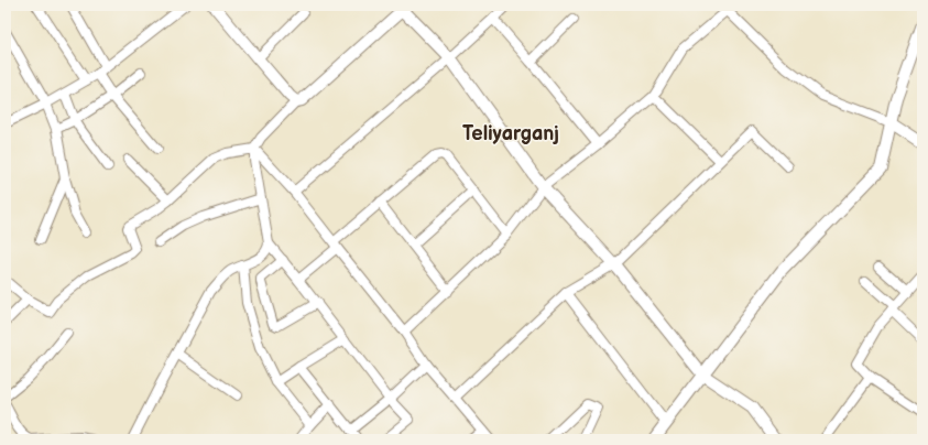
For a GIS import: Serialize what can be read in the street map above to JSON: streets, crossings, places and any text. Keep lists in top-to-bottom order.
{
  "districts": ["Teliyarganj"]
}
